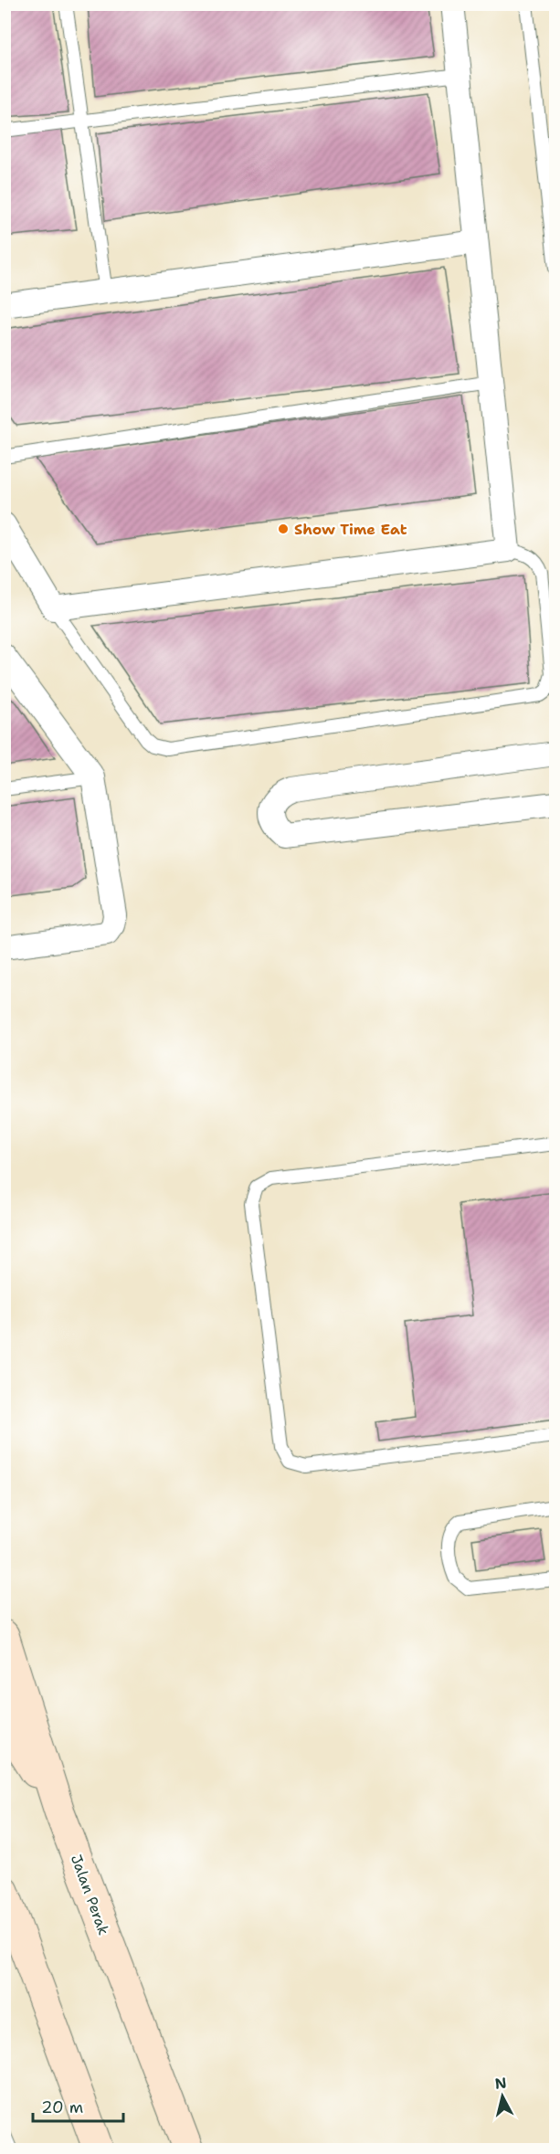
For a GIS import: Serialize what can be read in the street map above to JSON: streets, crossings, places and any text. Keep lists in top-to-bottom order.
{
  "streets": {
    "main road": ["Jalan Perak"]
  },
  "places": ["Show Time Eat"],
  "scale_bar": "20 m",
  "north": "top"
}
